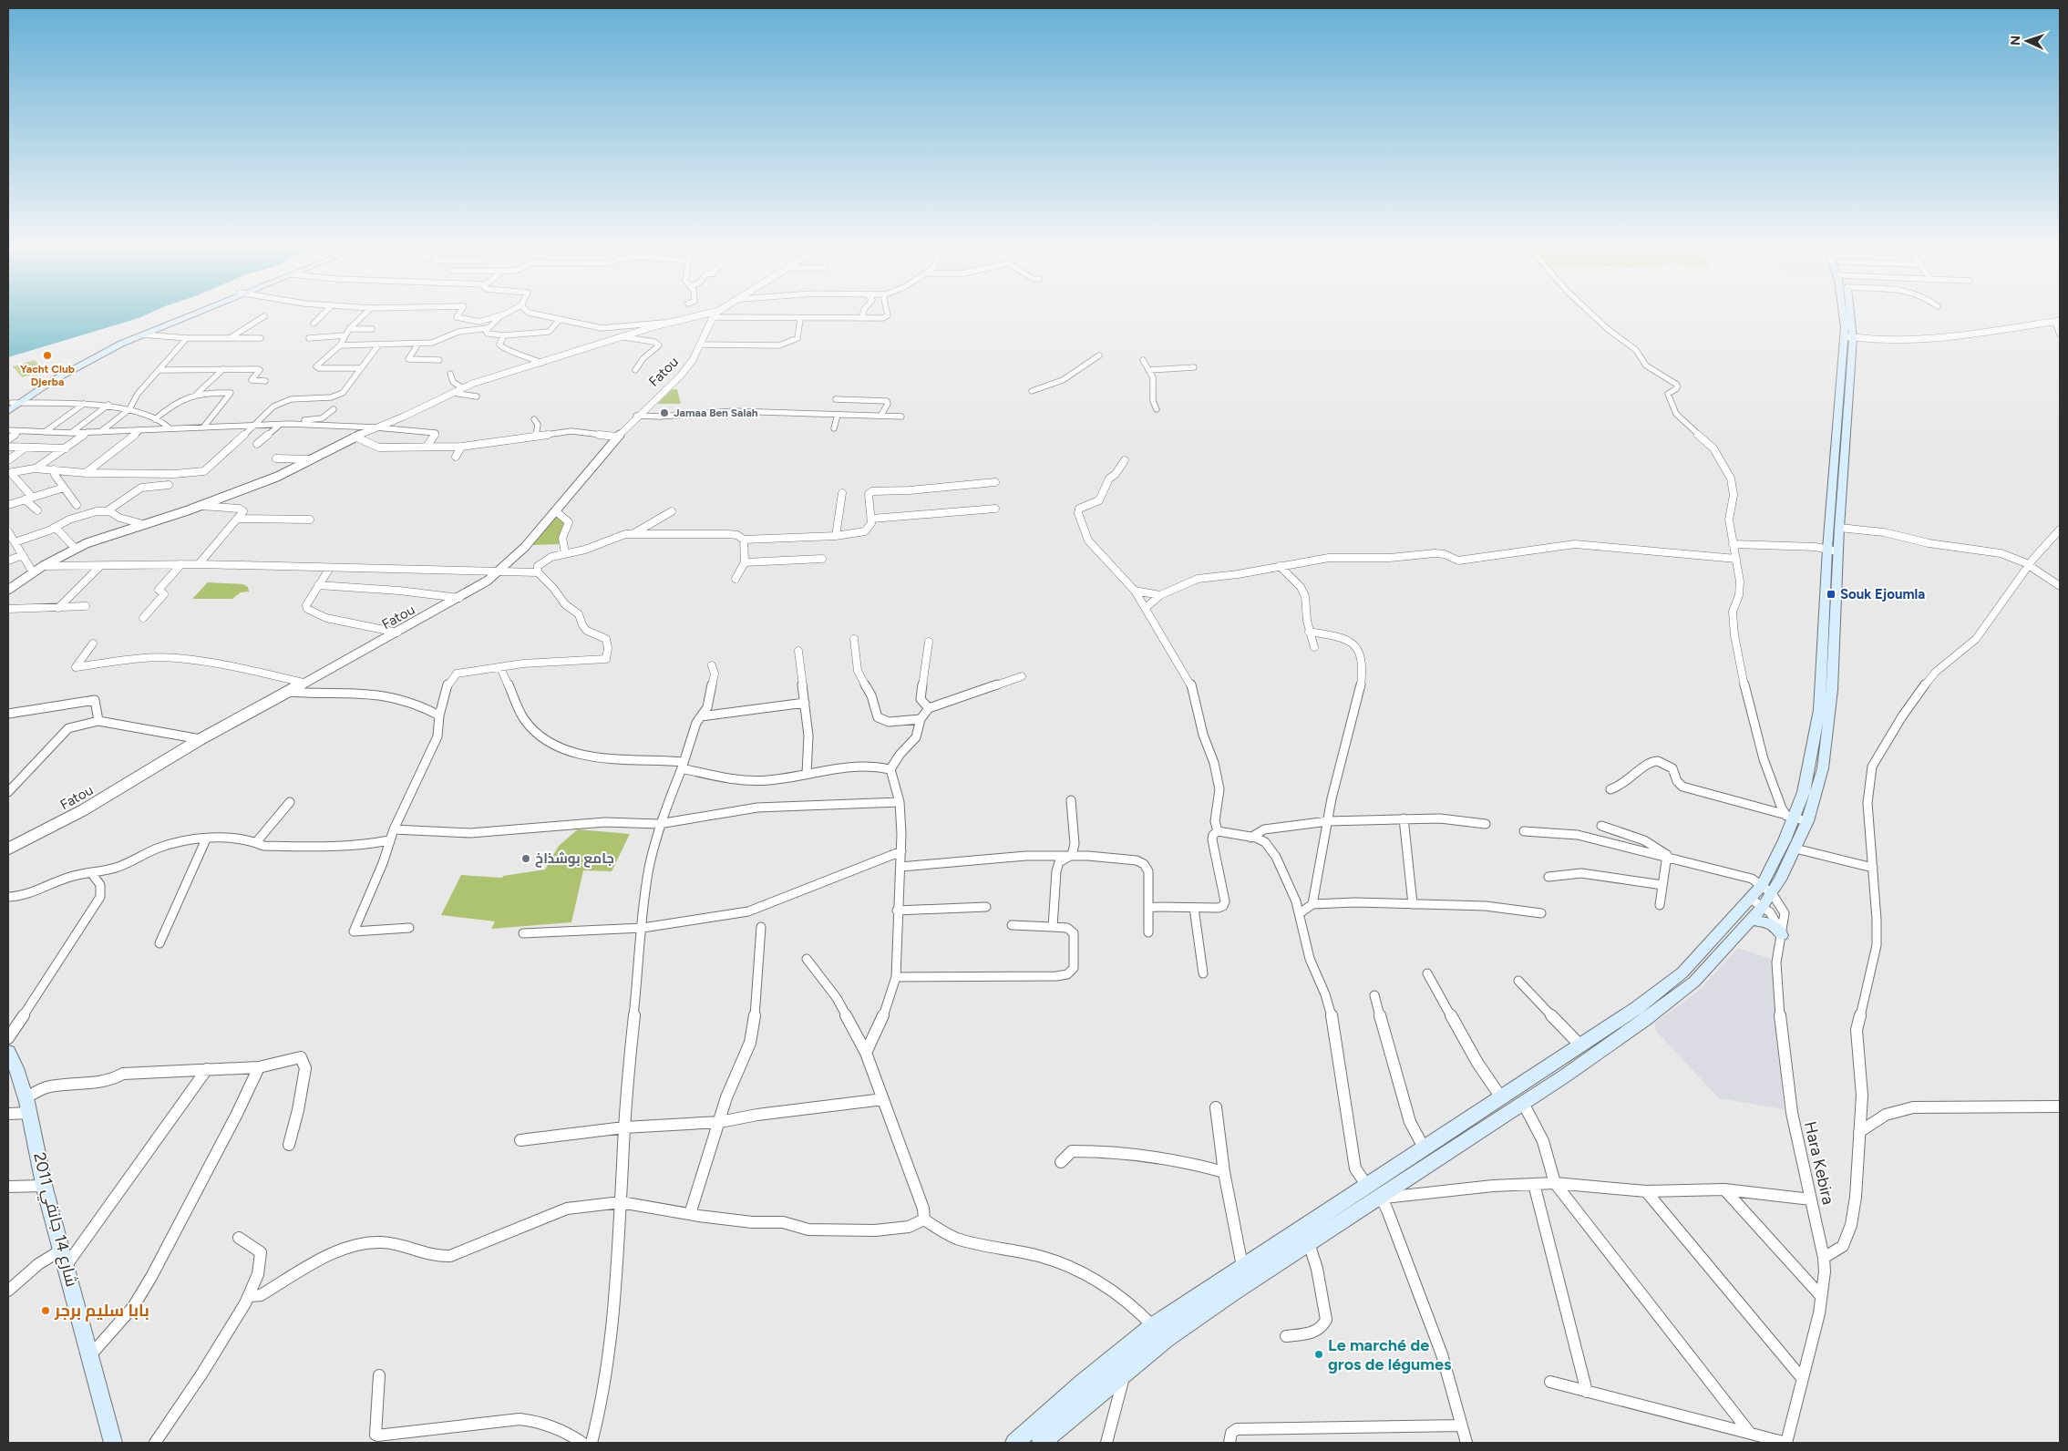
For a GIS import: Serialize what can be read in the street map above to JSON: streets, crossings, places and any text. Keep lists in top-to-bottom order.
{
  "streets": {
    "main road": ["شارع 14 جانفي 2011"],
    "street": ["Fatou", "Hara Kebira"]
  },
  "places": {
    "other": [
      "Yacht Club Djerba",
      "Jamaa Ben Salah",
      "جامع بوشذاخ",
      "بابا سليم برجر",
      "Le marché de gros de légumes"
    ],
    "transit": ["Souk Ejoumla"]
  },
  "north": "left"
}
